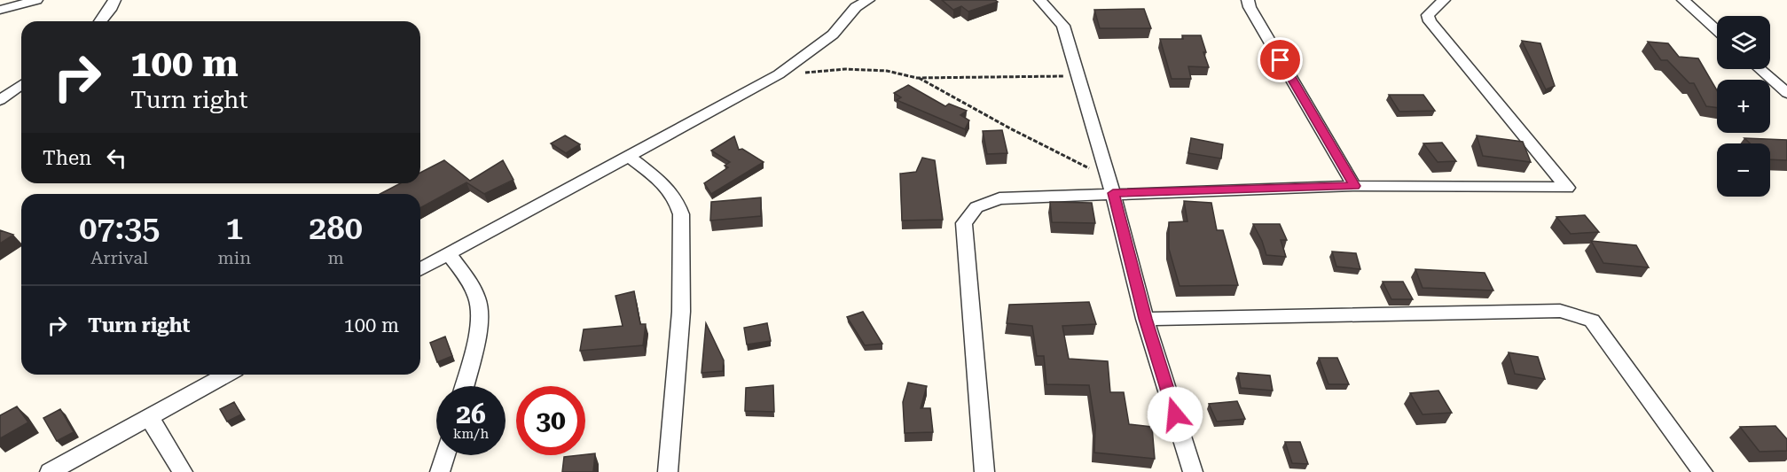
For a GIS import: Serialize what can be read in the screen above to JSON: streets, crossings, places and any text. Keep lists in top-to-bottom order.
{
  "page": {
    "map_buttons": ["+", "−"],
    "turn": ["100 m", "Turn right"],
    "then": "Then",
    "eta": [
      "07:35",
      "Arrival",
      "1",
      "min",
      "280",
      "m"
    ],
    "list": [
      {
        "name": "Turn right",
        "value": "100 m"
      }
    ],
    "speed": "26 km/h",
    "limit": "30"
  }
}
